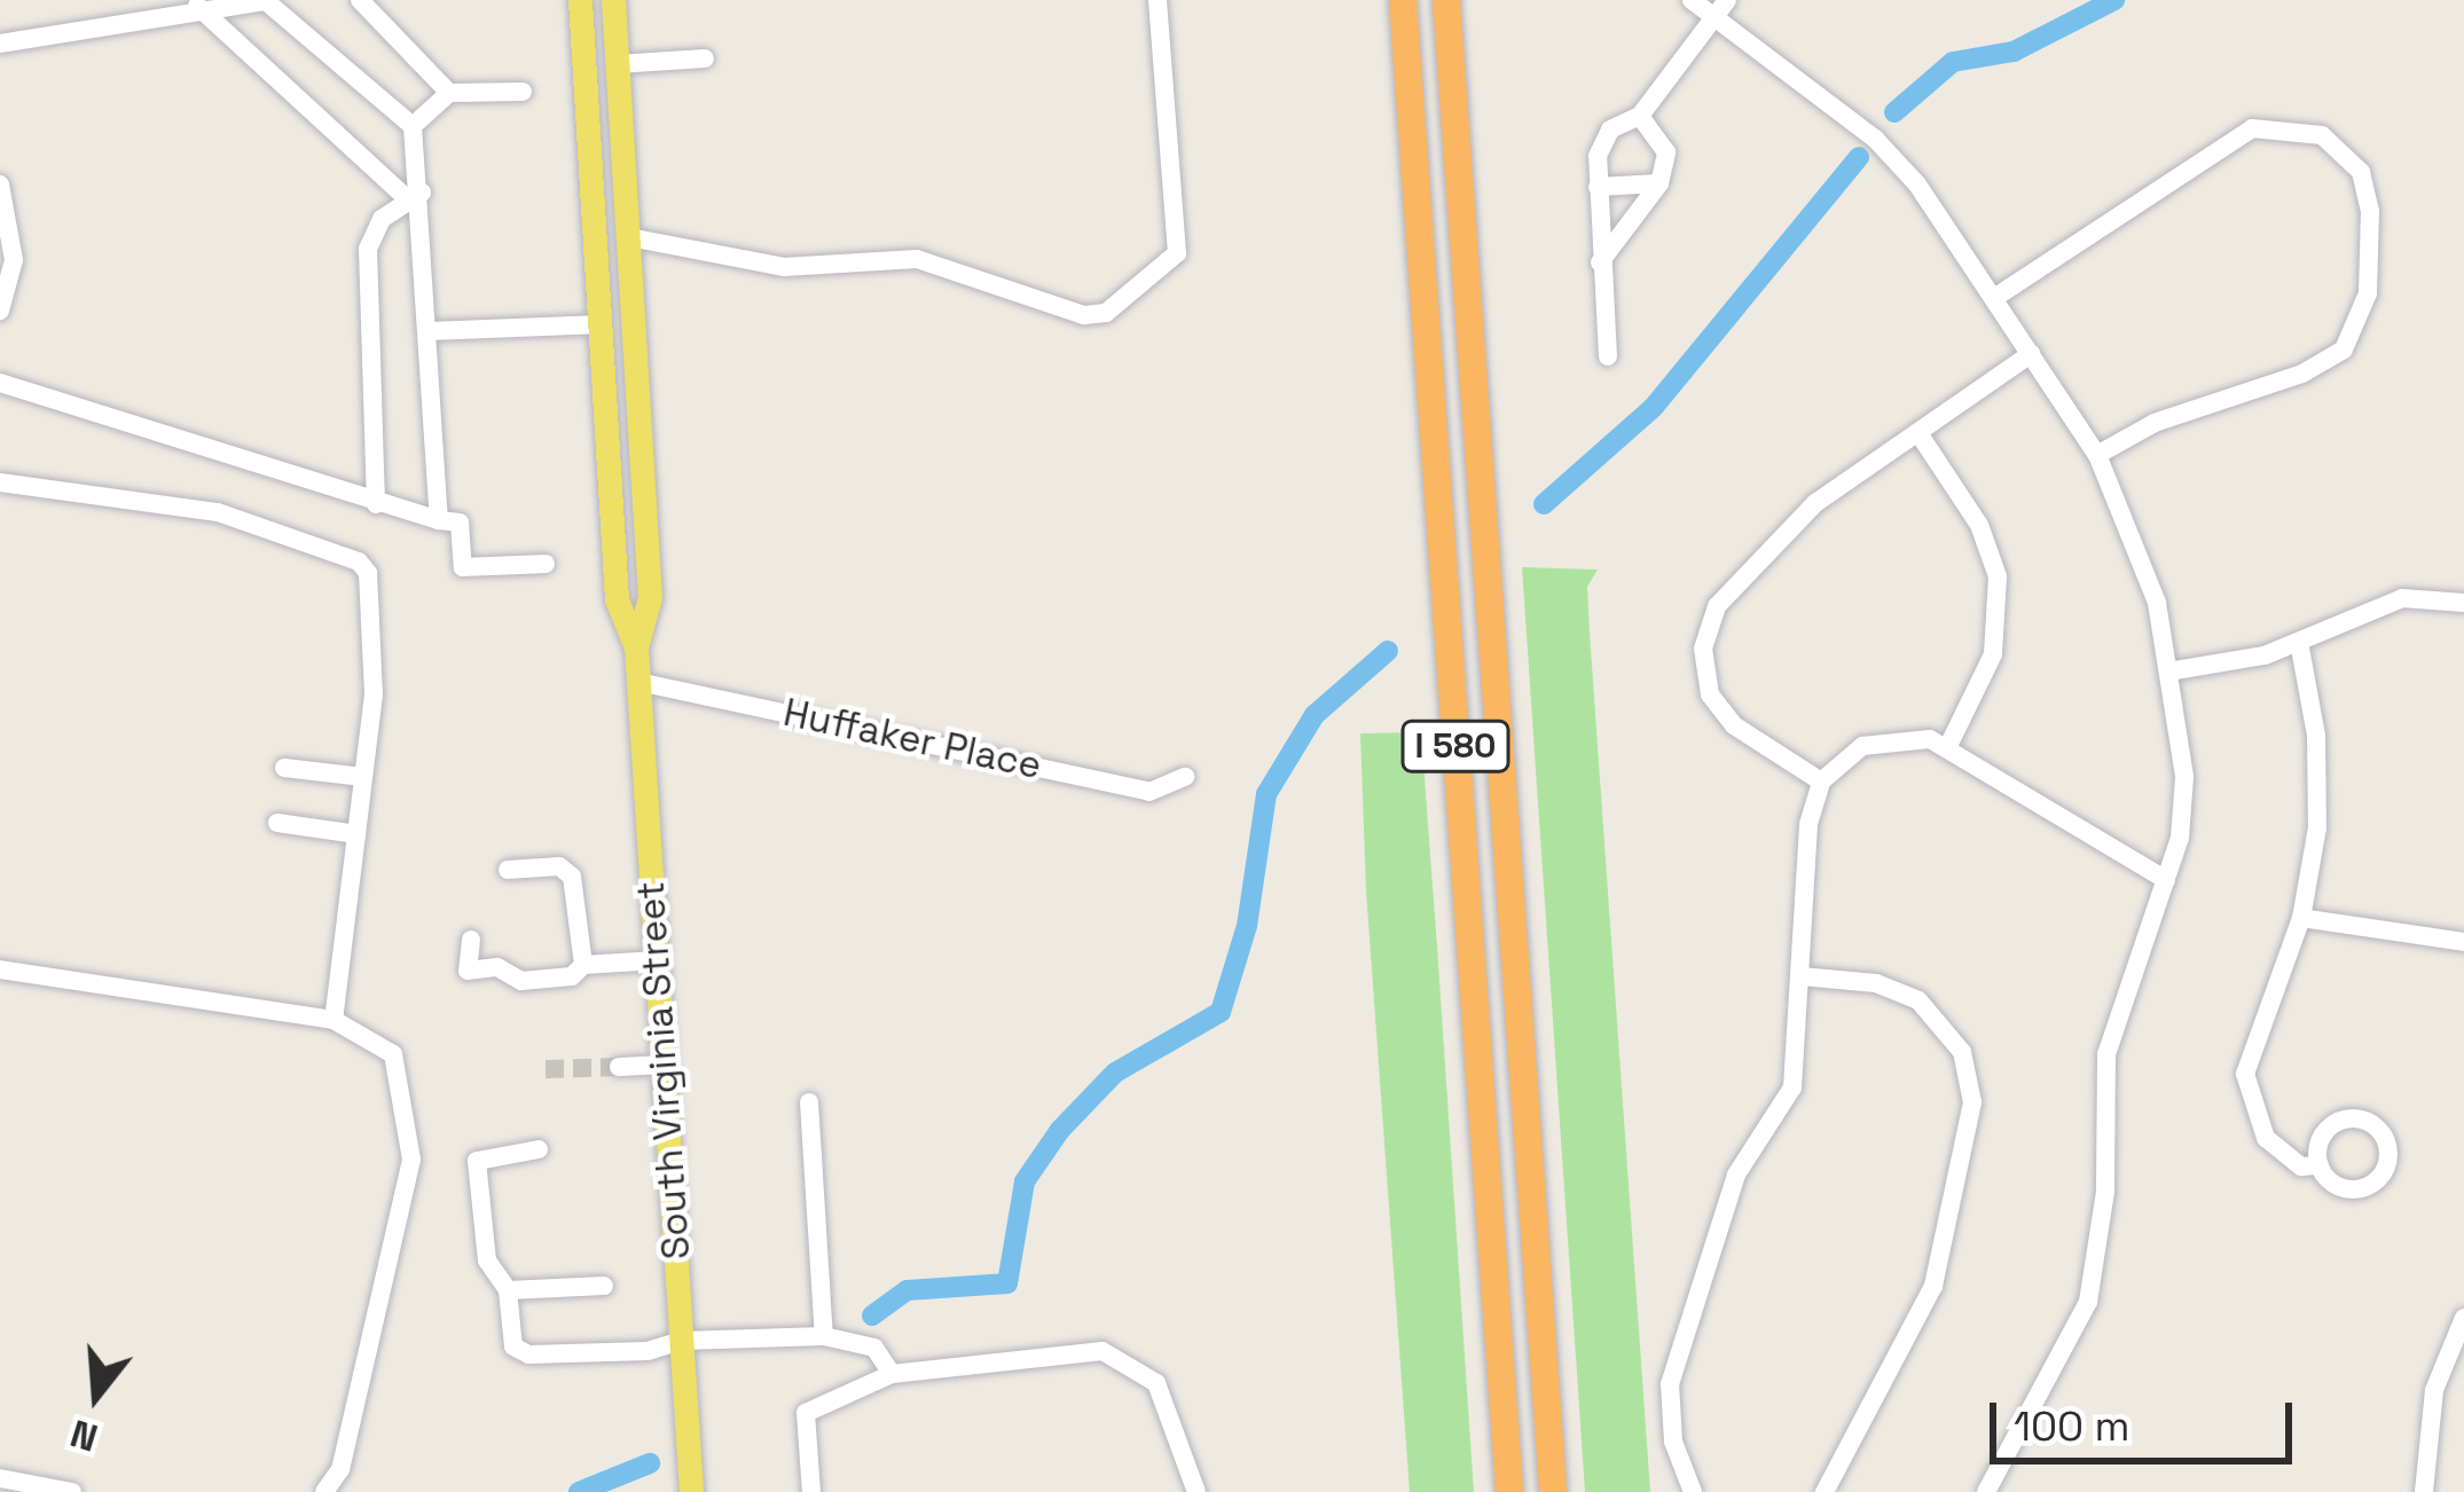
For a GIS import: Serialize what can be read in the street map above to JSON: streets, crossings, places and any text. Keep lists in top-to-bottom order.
{
  "streets": {
    "highway": ["I 580"],
    "main road": ["South Virginia Street"],
    "street": ["Huffaker Place"]
  },
  "crossings": [
    ["Huffaker Place", "South Virginia Street"]
  ],
  "scale_bar": "100 m",
  "north": "bottom"
}
